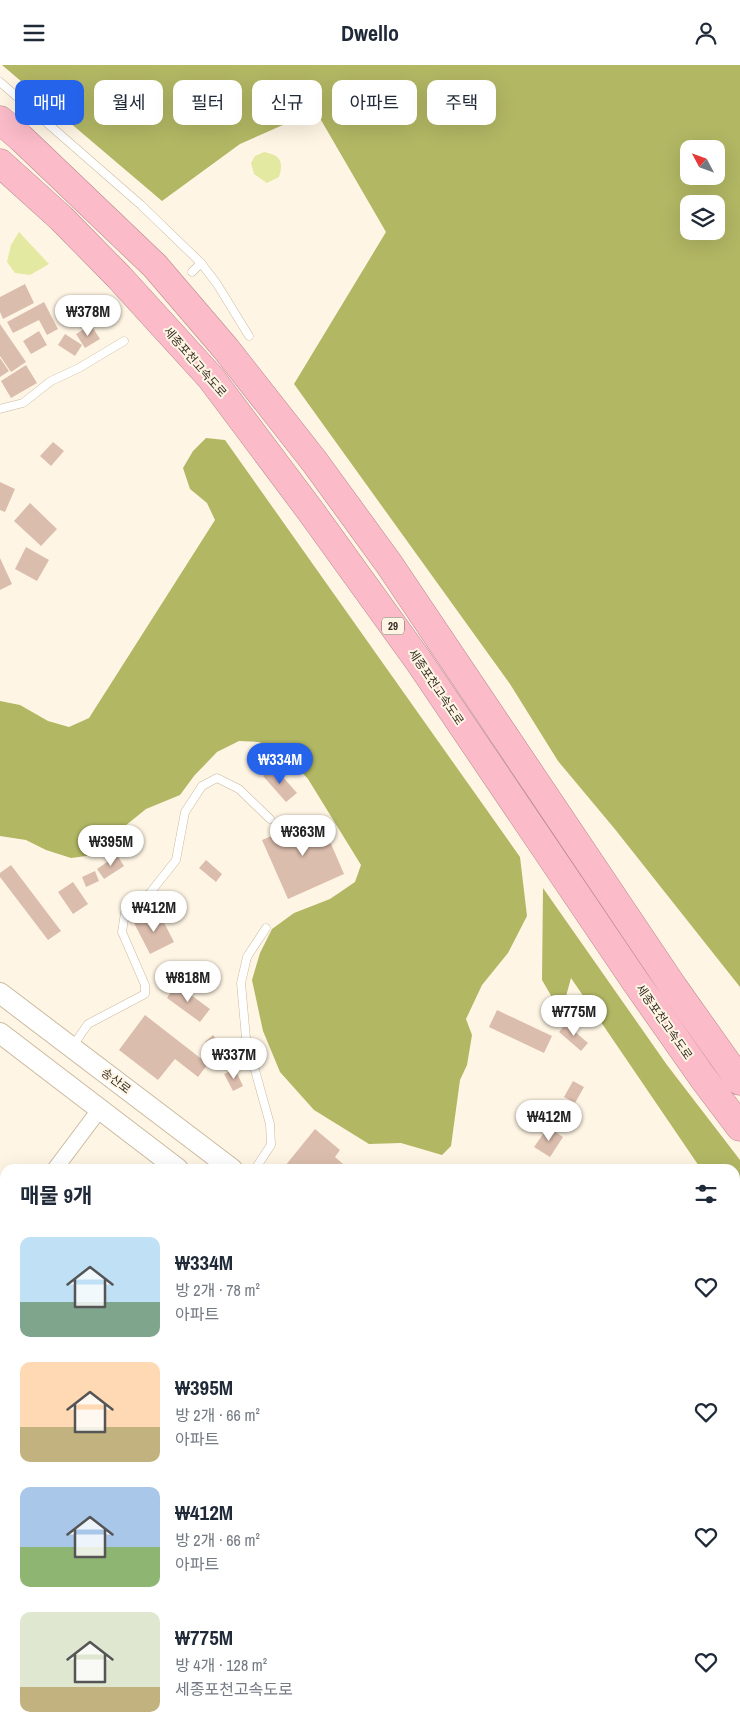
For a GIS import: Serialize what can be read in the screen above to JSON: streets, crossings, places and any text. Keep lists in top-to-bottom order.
{
  "streets": {
    "highway": ["세종포천고속도로", "29"],
    "street": ["송산로"]
  },
  "north": "top left",
  "page": {
    "header": "Dwello",
    "chip": [
      "매매",
      "월세",
      "필터",
      "신규",
      "아파트",
      "주택"
    ],
    "price": [
      "₩378M",
      "₩334M",
      "₩363M",
      "₩395M",
      "₩412M",
      "₩818M",
      "₩775M",
      "₩337M",
      "₩412M"
    ],
    "heading": "매물 9개",
    "list": [
      {
        "name": "₩334M",
        "note": "방 2개 · 78 m² · 아파트"
      },
      {
        "name": "₩395M",
        "note": "방 2개 · 66 m² · 아파트"
      },
      {
        "name": "₩412M",
        "note": "방 2개 · 66 m² · 아파트"
      },
      {
        "name": "₩775M",
        "note": "방 4개 · 128 m² · 세종포천고속도로"
      }
    ]
  }
}
